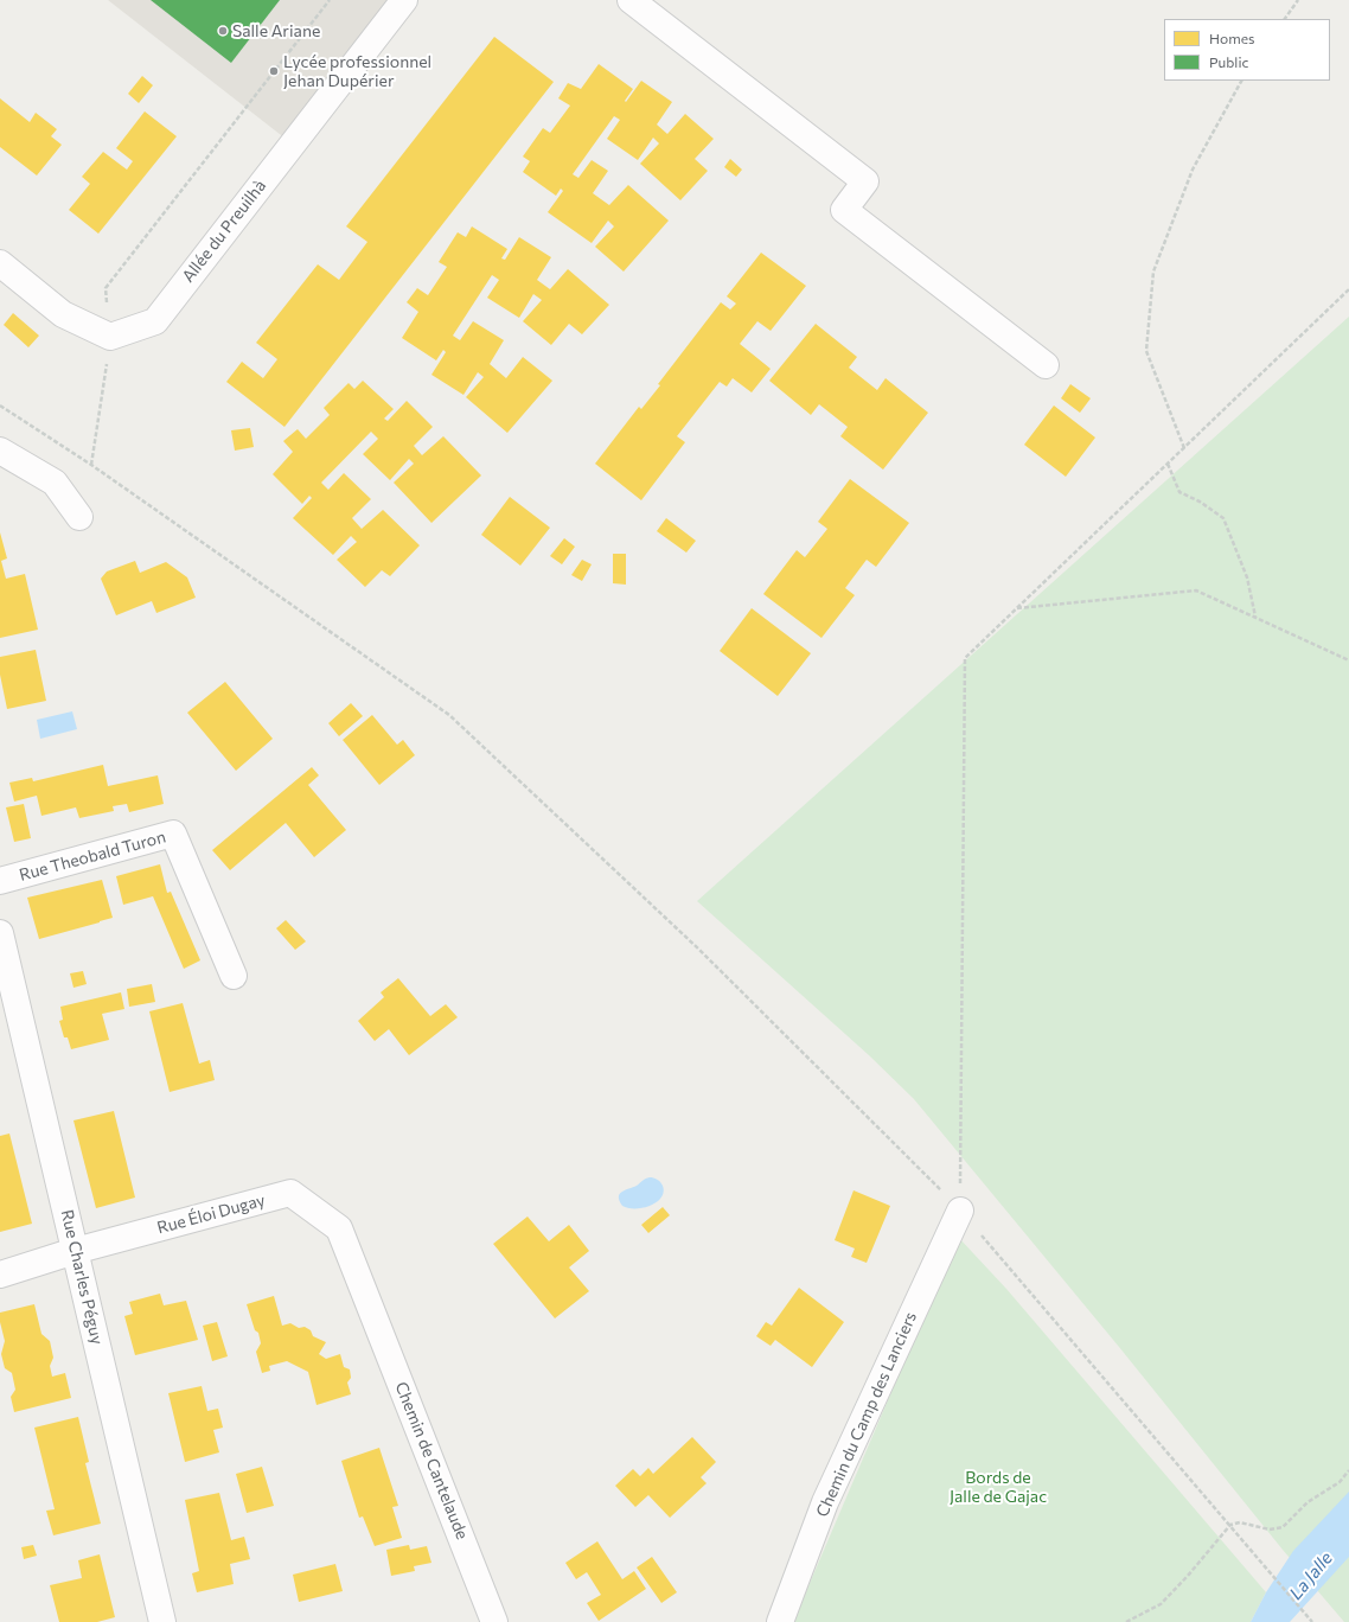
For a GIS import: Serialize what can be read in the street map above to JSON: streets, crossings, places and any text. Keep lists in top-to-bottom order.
{
  "streets": {
    "street": [
      "Allée du Preuilhà",
      "Rue Theobald Turon",
      "Rue Éloi Dugay",
      "Rue Charles Péguy",
      "Chemin du Camp des Lanciers",
      "Chemin de Cantelaude"
    ]
  },
  "crossings": [
    ["Rue Éloi Dugay", "Rue Charles Péguy"],
    ["Rue Éloi Dugay", "Chemin de Cantelaude"]
  ],
  "water": ["La Jalle"],
  "parks": ["Bords de Jalle de Gajac"],
  "places": ["Salle Ariane", "Lycée professionnel Jehan Dupérier"],
  "legend": ["Homes", "Public"]
}
